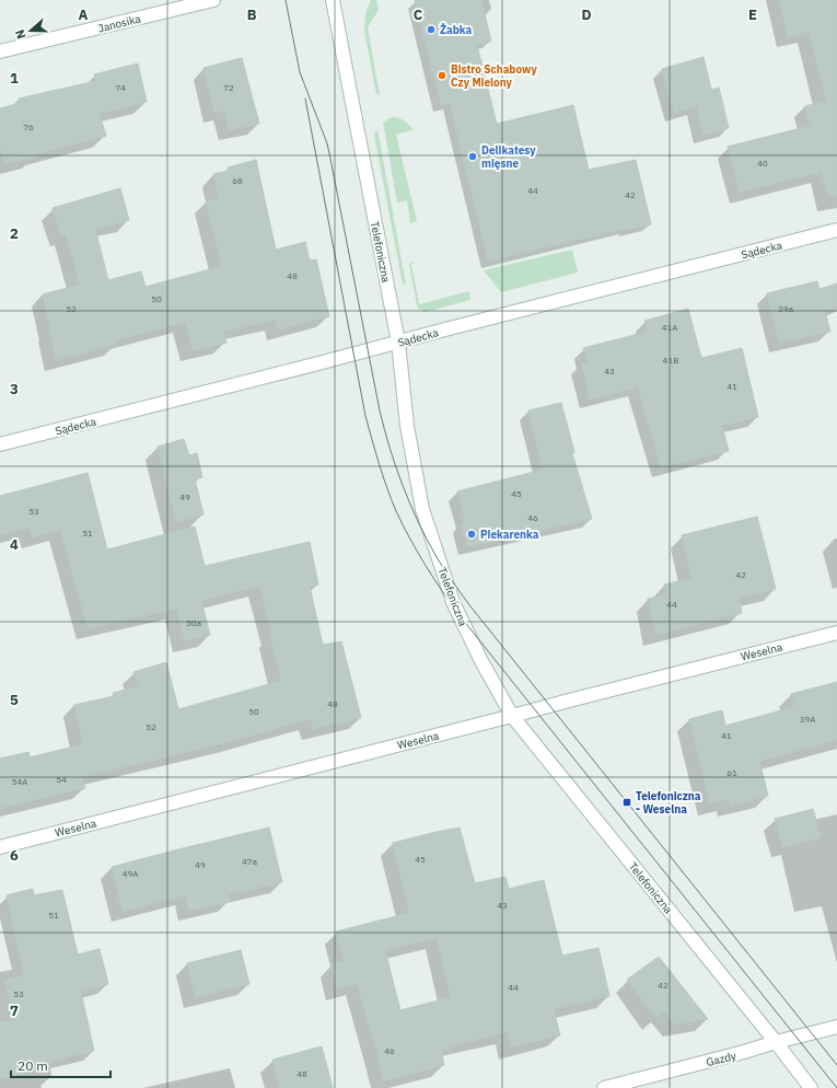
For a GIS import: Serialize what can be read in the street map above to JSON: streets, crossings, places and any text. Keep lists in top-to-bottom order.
{
  "streets": {
    "street": [
      "Janosika",
      "Sądecka",
      "Telefoniczna",
      "Weselna",
      "Gazdy"
    ]
  },
  "crossings": [
    ["Sądecka", "Telefoniczna"],
    ["Telefoniczna", "Weselna"],
    ["Telefoniczna", "Gazdy"]
  ],
  "places": {
    "other": [
      "Żabka",
      "Bistro Schabowy Czy Mielony",
      "Delikatesy mięsne",
      "Piekarenka"
    ],
    "transit": ["Telefoniczna - Weselna"]
  },
  "house_numbers": [
    "74",
    "72",
    "76",
    "40",
    "68",
    "44",
    "42",
    "48",
    "50",
    "52",
    "39a",
    "41A",
    "41B",
    "43",
    "41",
    "45",
    "49",
    "53",
    "46",
    "51",
    "42",
    "44",
    "50a",
    "48",
    "50",
    "39A",
    "52",
    "41",
    "61",
    "54",
    "54A",
    "45",
    "47a",
    "49",
    "49A",
    "43",
    "51",
    "42",
    "44",
    "53",
    "46",
    "48"
  ],
  "scale_bar": "20 m",
  "north": "left",
  "grid": {
    "columns": [
      "A",
      "B",
      "C",
      "D",
      "E"
    ],
    "rows": [
      "1",
      "2",
      "3",
      "4",
      "5",
      "6",
      "7"
    ]
  }
}
